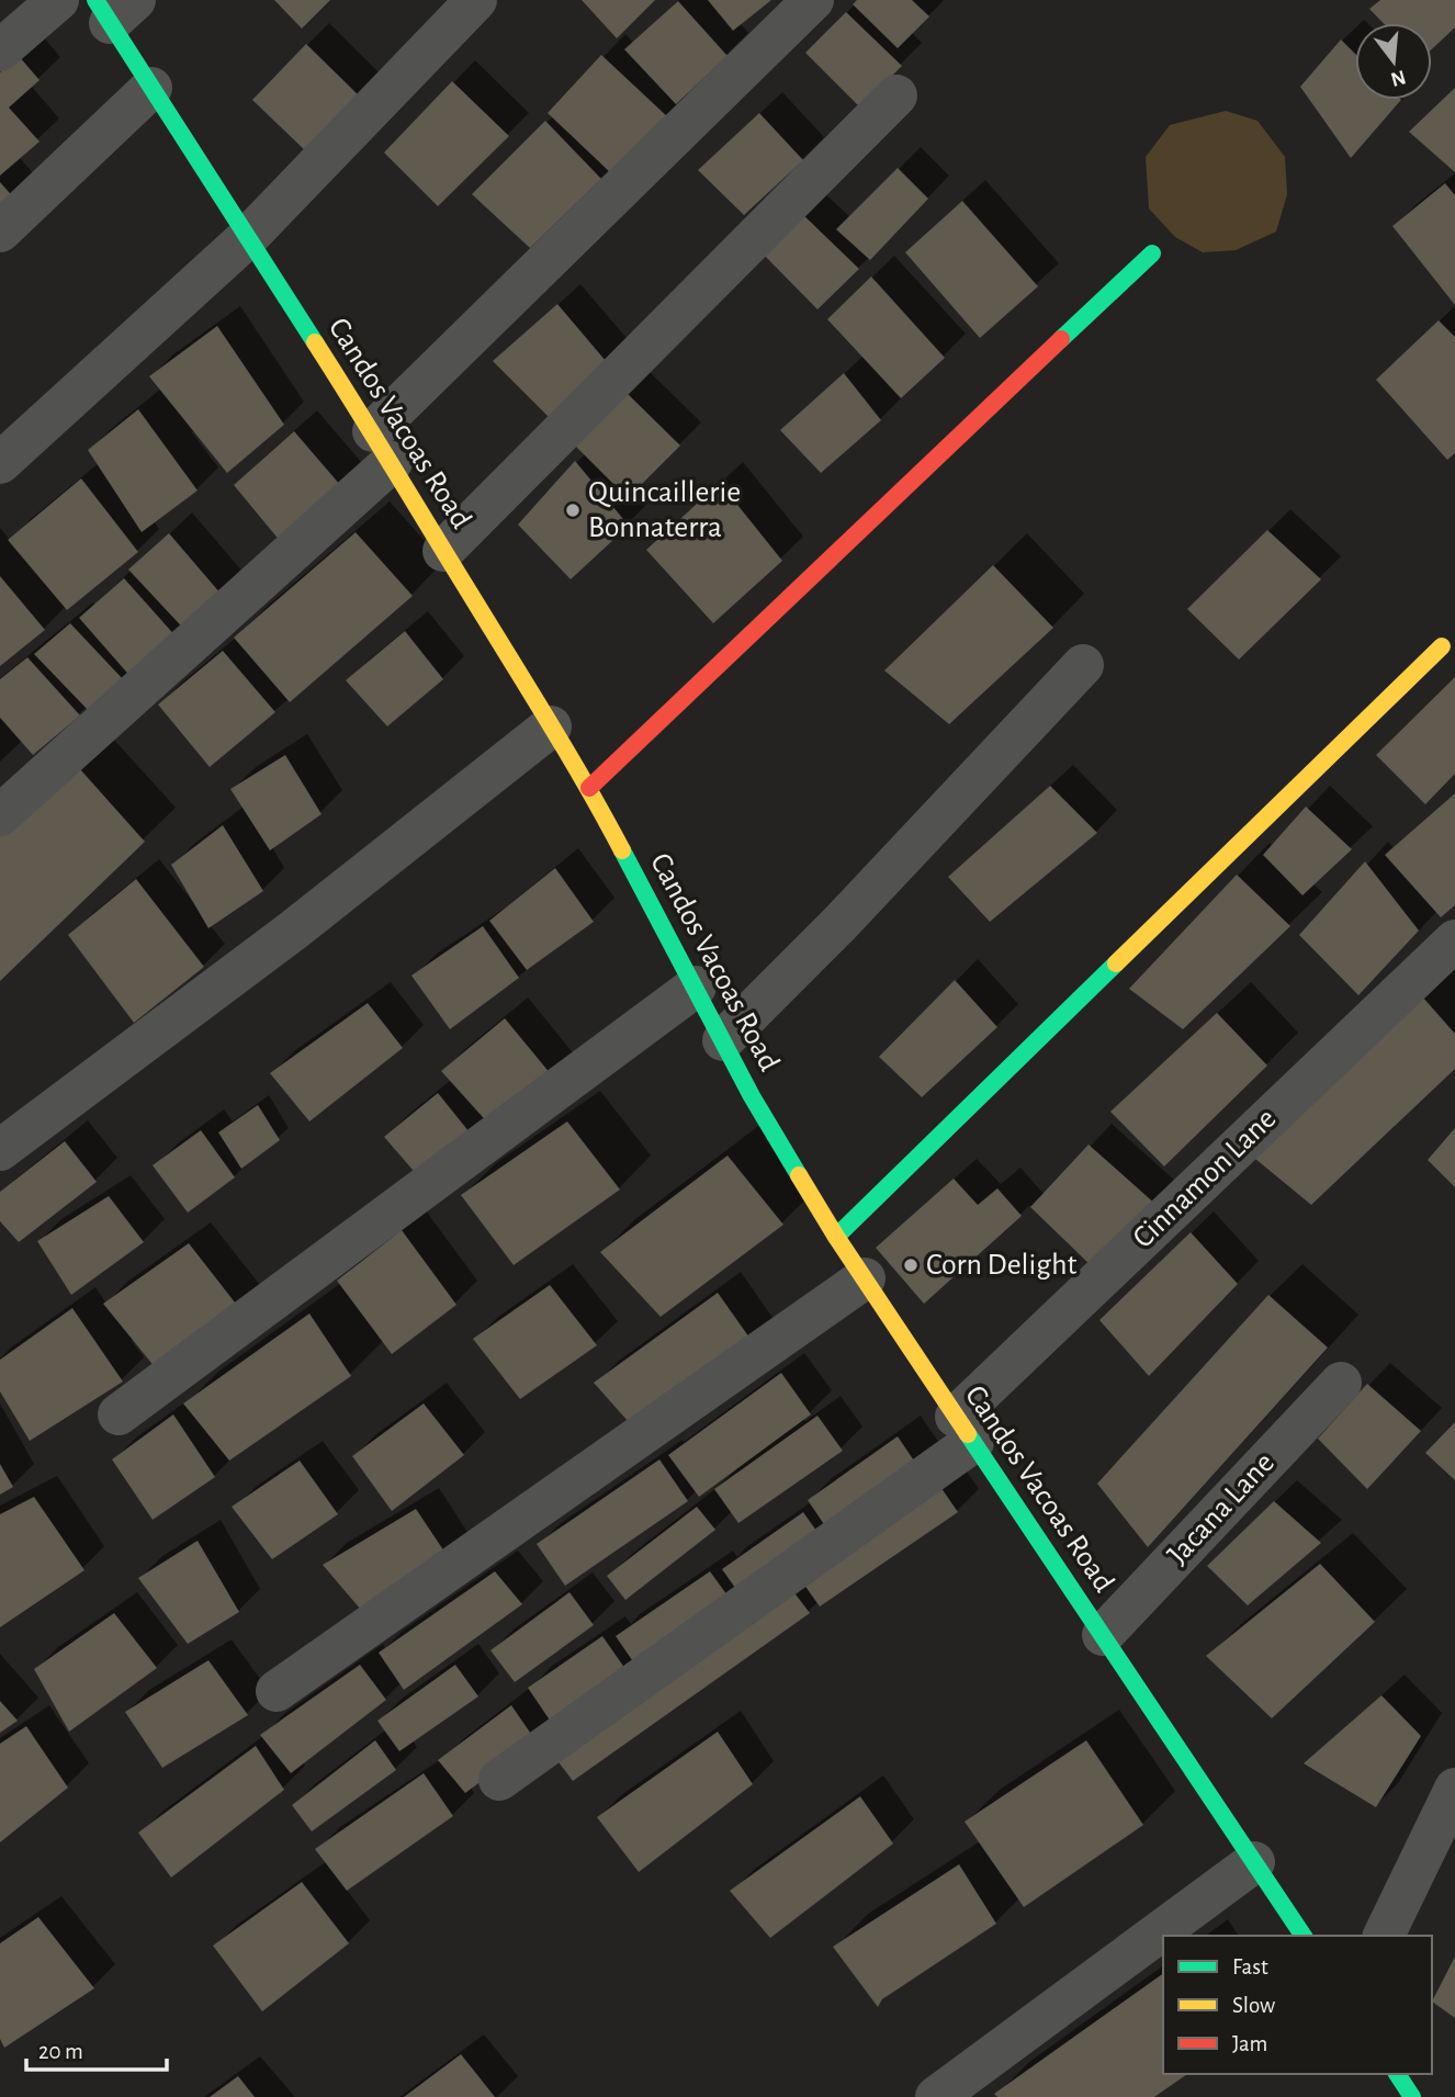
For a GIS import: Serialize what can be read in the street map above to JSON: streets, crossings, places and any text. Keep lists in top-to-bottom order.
{
  "streets": {
    "main road": ["Candos Vacoas Road"],
    "street": ["Cinnamon Lane", "Jacana Lane"]
  },
  "crossings": [
    ["Candos Vacoas Road", "Cinnamon Lane"],
    ["Candos Vacoas Road", "Jacana Lane"]
  ],
  "places": ["Quincaillerie Bonnaterra", "Corn Delight"],
  "legend": ["Fast", "Slow", "Jam"],
  "scale_bar": "20 m",
  "north": "bottom"
}
